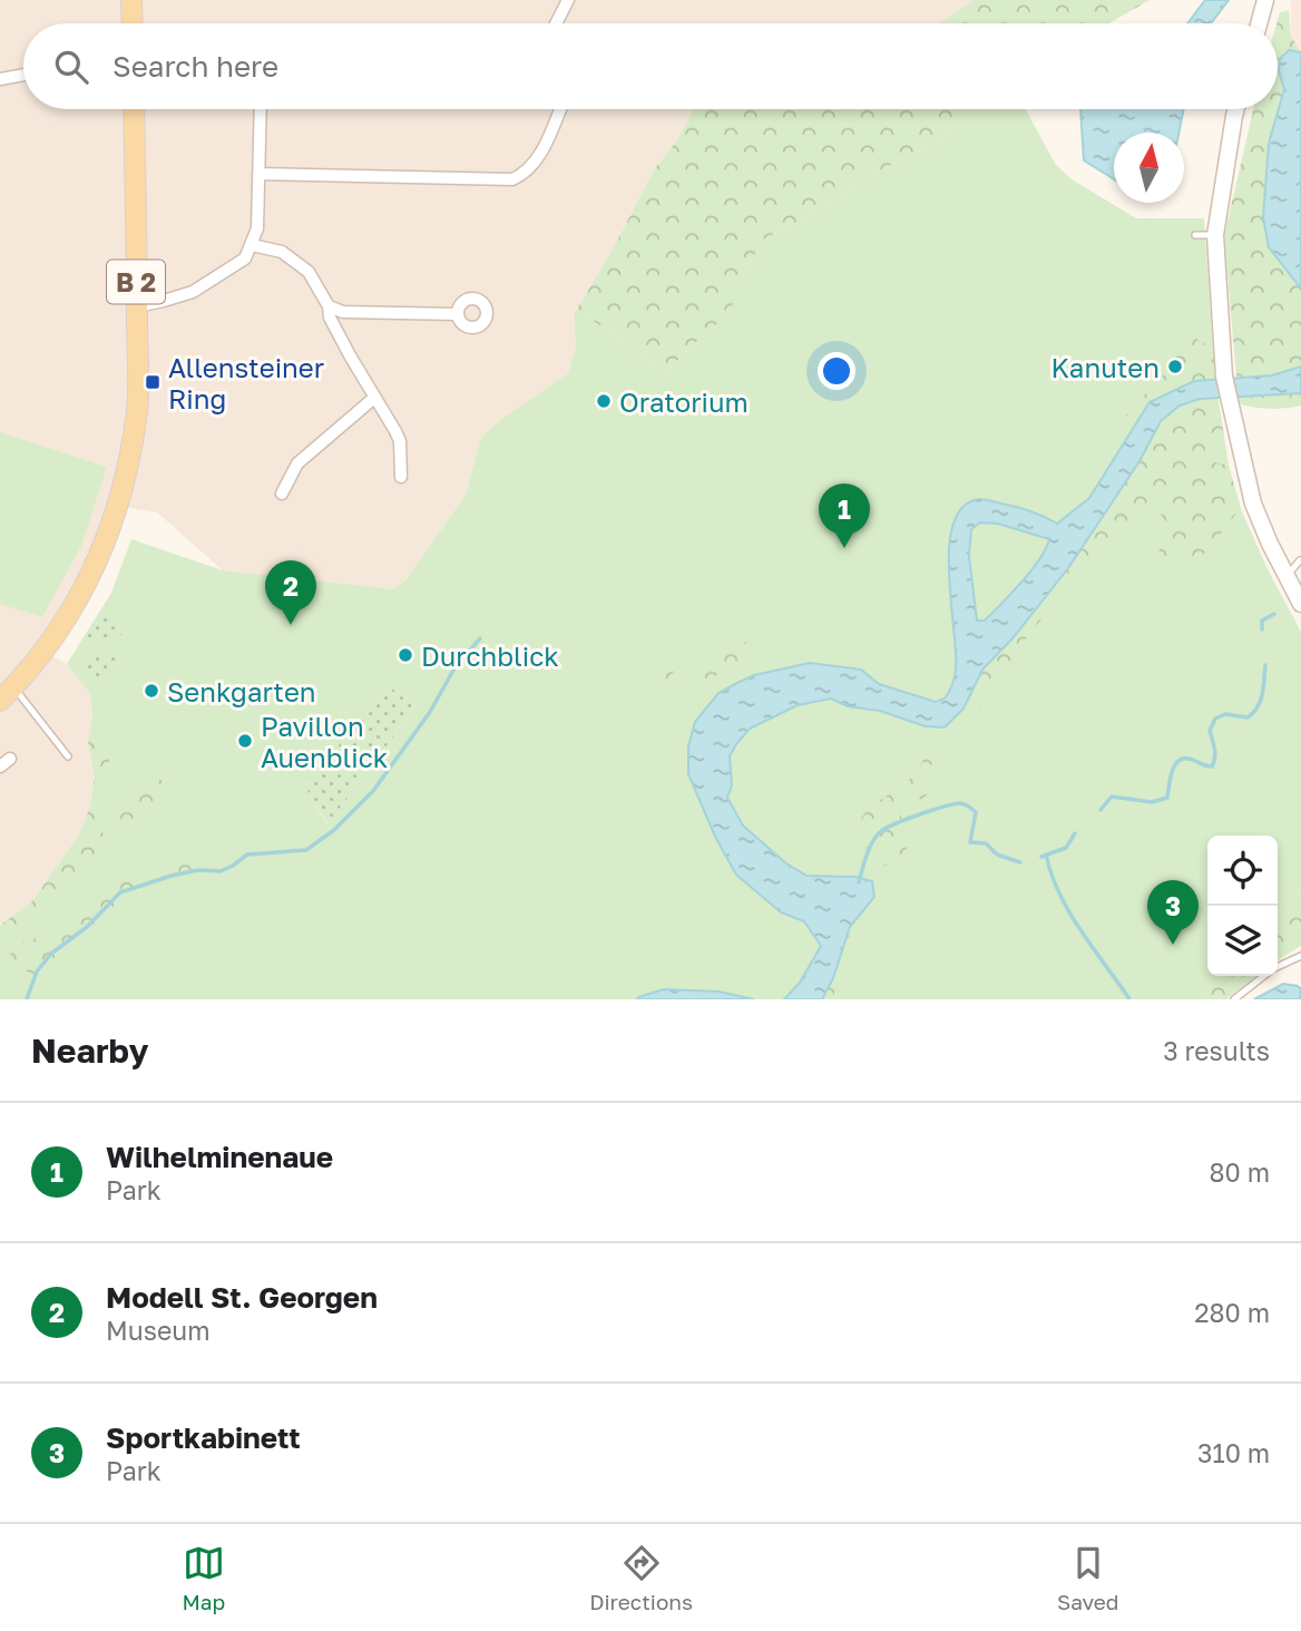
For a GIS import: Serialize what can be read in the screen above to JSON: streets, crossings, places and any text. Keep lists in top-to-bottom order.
{
  "streets": {
    "main road": ["B 2"]
  },
  "places": {
    "other": [
      "Kanuten",
      "Oratorium",
      "Durchblick",
      "Senkgarten",
      "Pavillon Auenblick"
    ],
    "transit": ["Allensteiner Ring"]
  },
  "north": "top",
  "page": {
    "search": "Search here",
    "pins": ["1", "2", "3"],
    "heading": ["Nearby", "3 results"],
    "list": [
      {
        "mark": "1",
        "name": "Wilhelminenaue",
        "note": "Park",
        "value": "80 m"
      },
      {
        "mark": "2",
        "name": "Modell St. Georgen",
        "note": "Museum",
        "value": "280 m"
      },
      {
        "mark": "3",
        "name": "Sportkabinett",
        "note": "Park",
        "value": "310 m"
      }
    ],
    "nav": ["Map", "Directions", "Saved"]
  }
}
